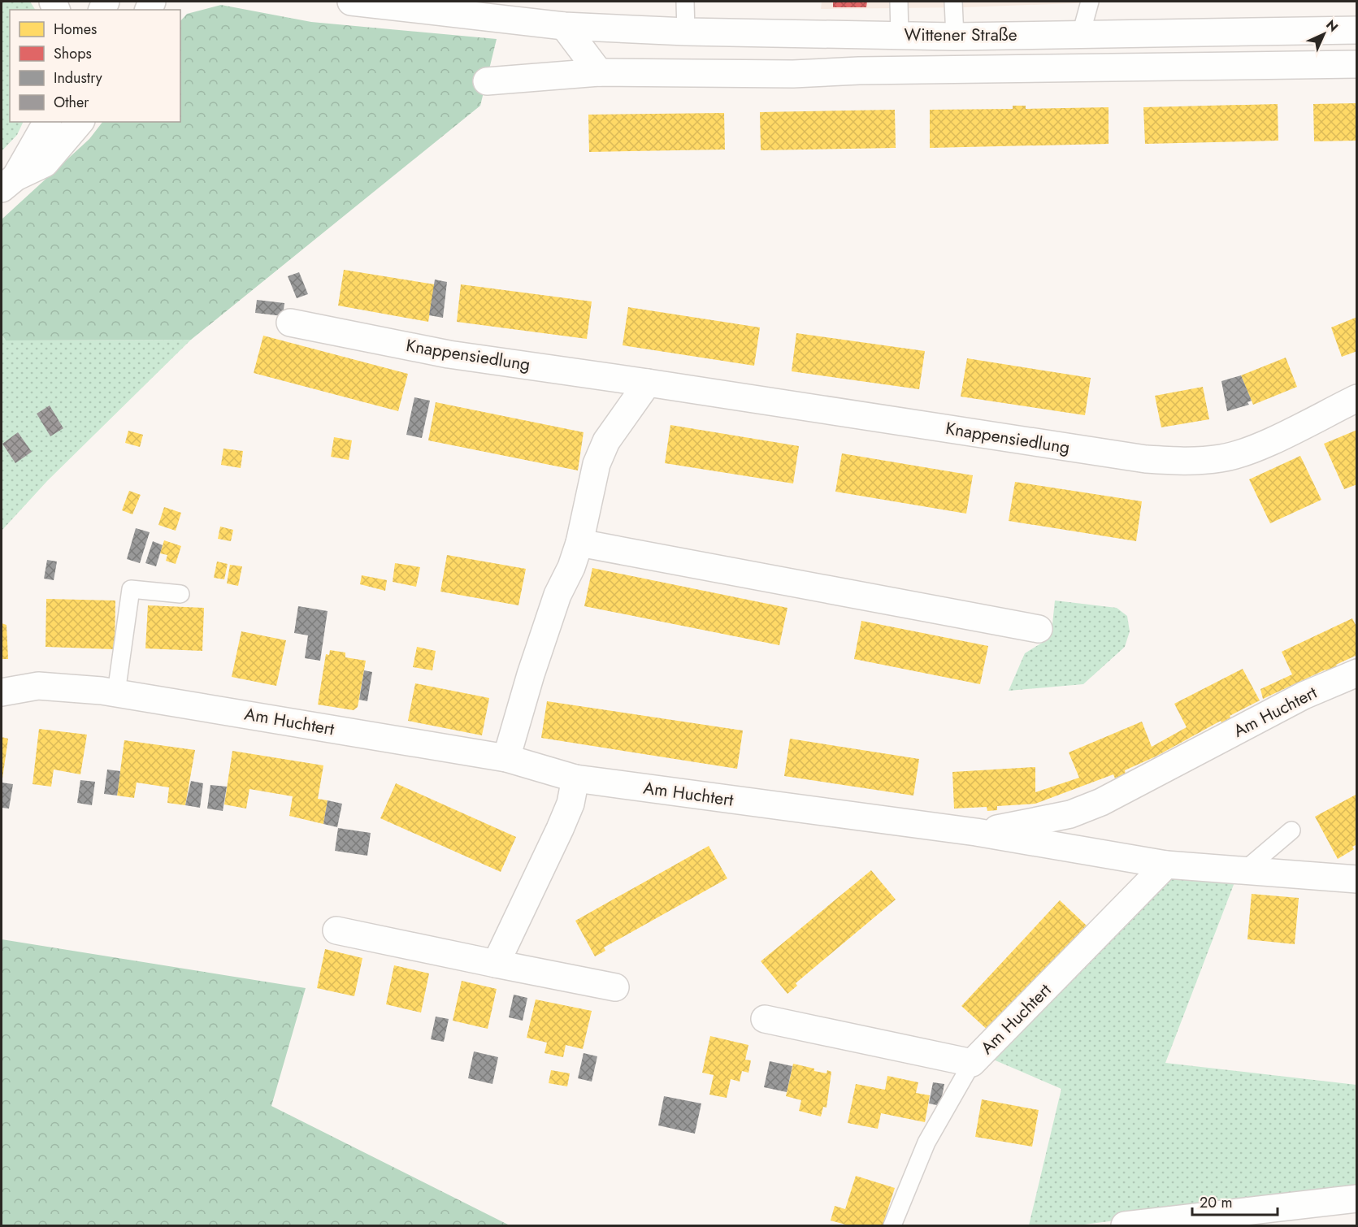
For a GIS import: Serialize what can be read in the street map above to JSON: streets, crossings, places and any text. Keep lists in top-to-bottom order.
{
  "streets": {
    "street": ["Wittener Straße", "Knappensiedlung", "Am Huchtert"]
  },
  "legend": [
    "Homes",
    "Shops",
    "Industry",
    "Other"
  ],
  "scale_bar": "20 m",
  "north": "top right"
}
